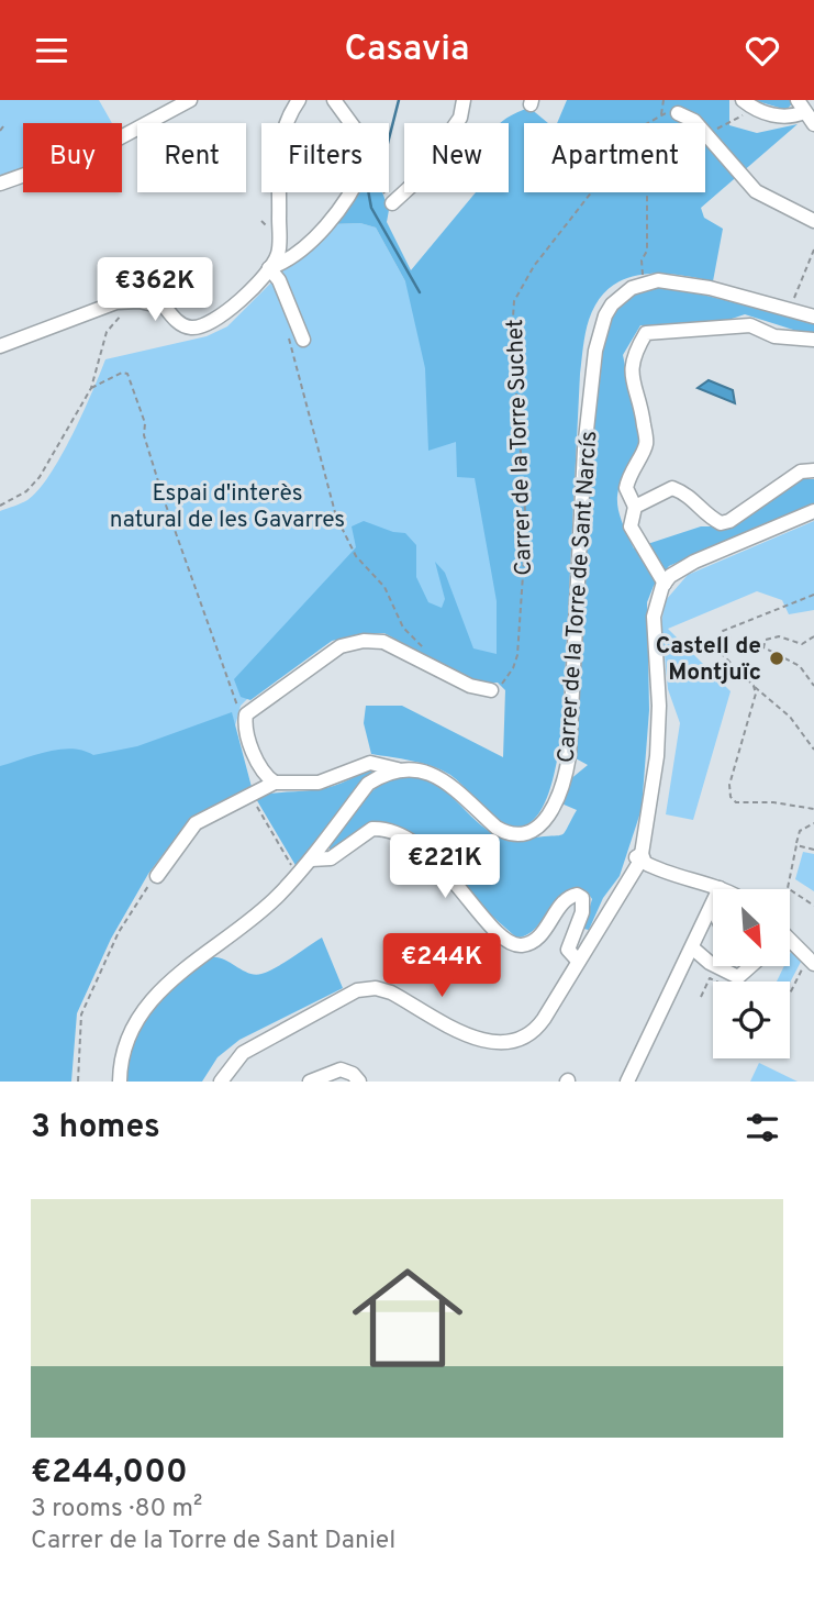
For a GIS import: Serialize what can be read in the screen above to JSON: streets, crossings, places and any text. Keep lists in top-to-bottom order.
{
  "streets": {
    "street": ["Carrer de la Torre de Sant Narcís"],
    "path": ["Carrer de la Torre Suchet"]
  },
  "parks": ["Espai d'interès natural de les Gavarres"],
  "places": ["Castell de Montjuïc"],
  "north": "bottom right",
  "page": {
    "header": "Casavia",
    "chip": [
      "Buy",
      "Rent",
      "Filters",
      "New",
      "Apartment"
    ],
    "price": ["€362K", "€221K", "€244K"],
    "heading": "3 homes",
    "list": [
      {
        "name": "€244,000",
        "note": "3 rooms · 80 m² · Carrer de la Torre de Sant Daniel"
      }
    ]
  }
}
